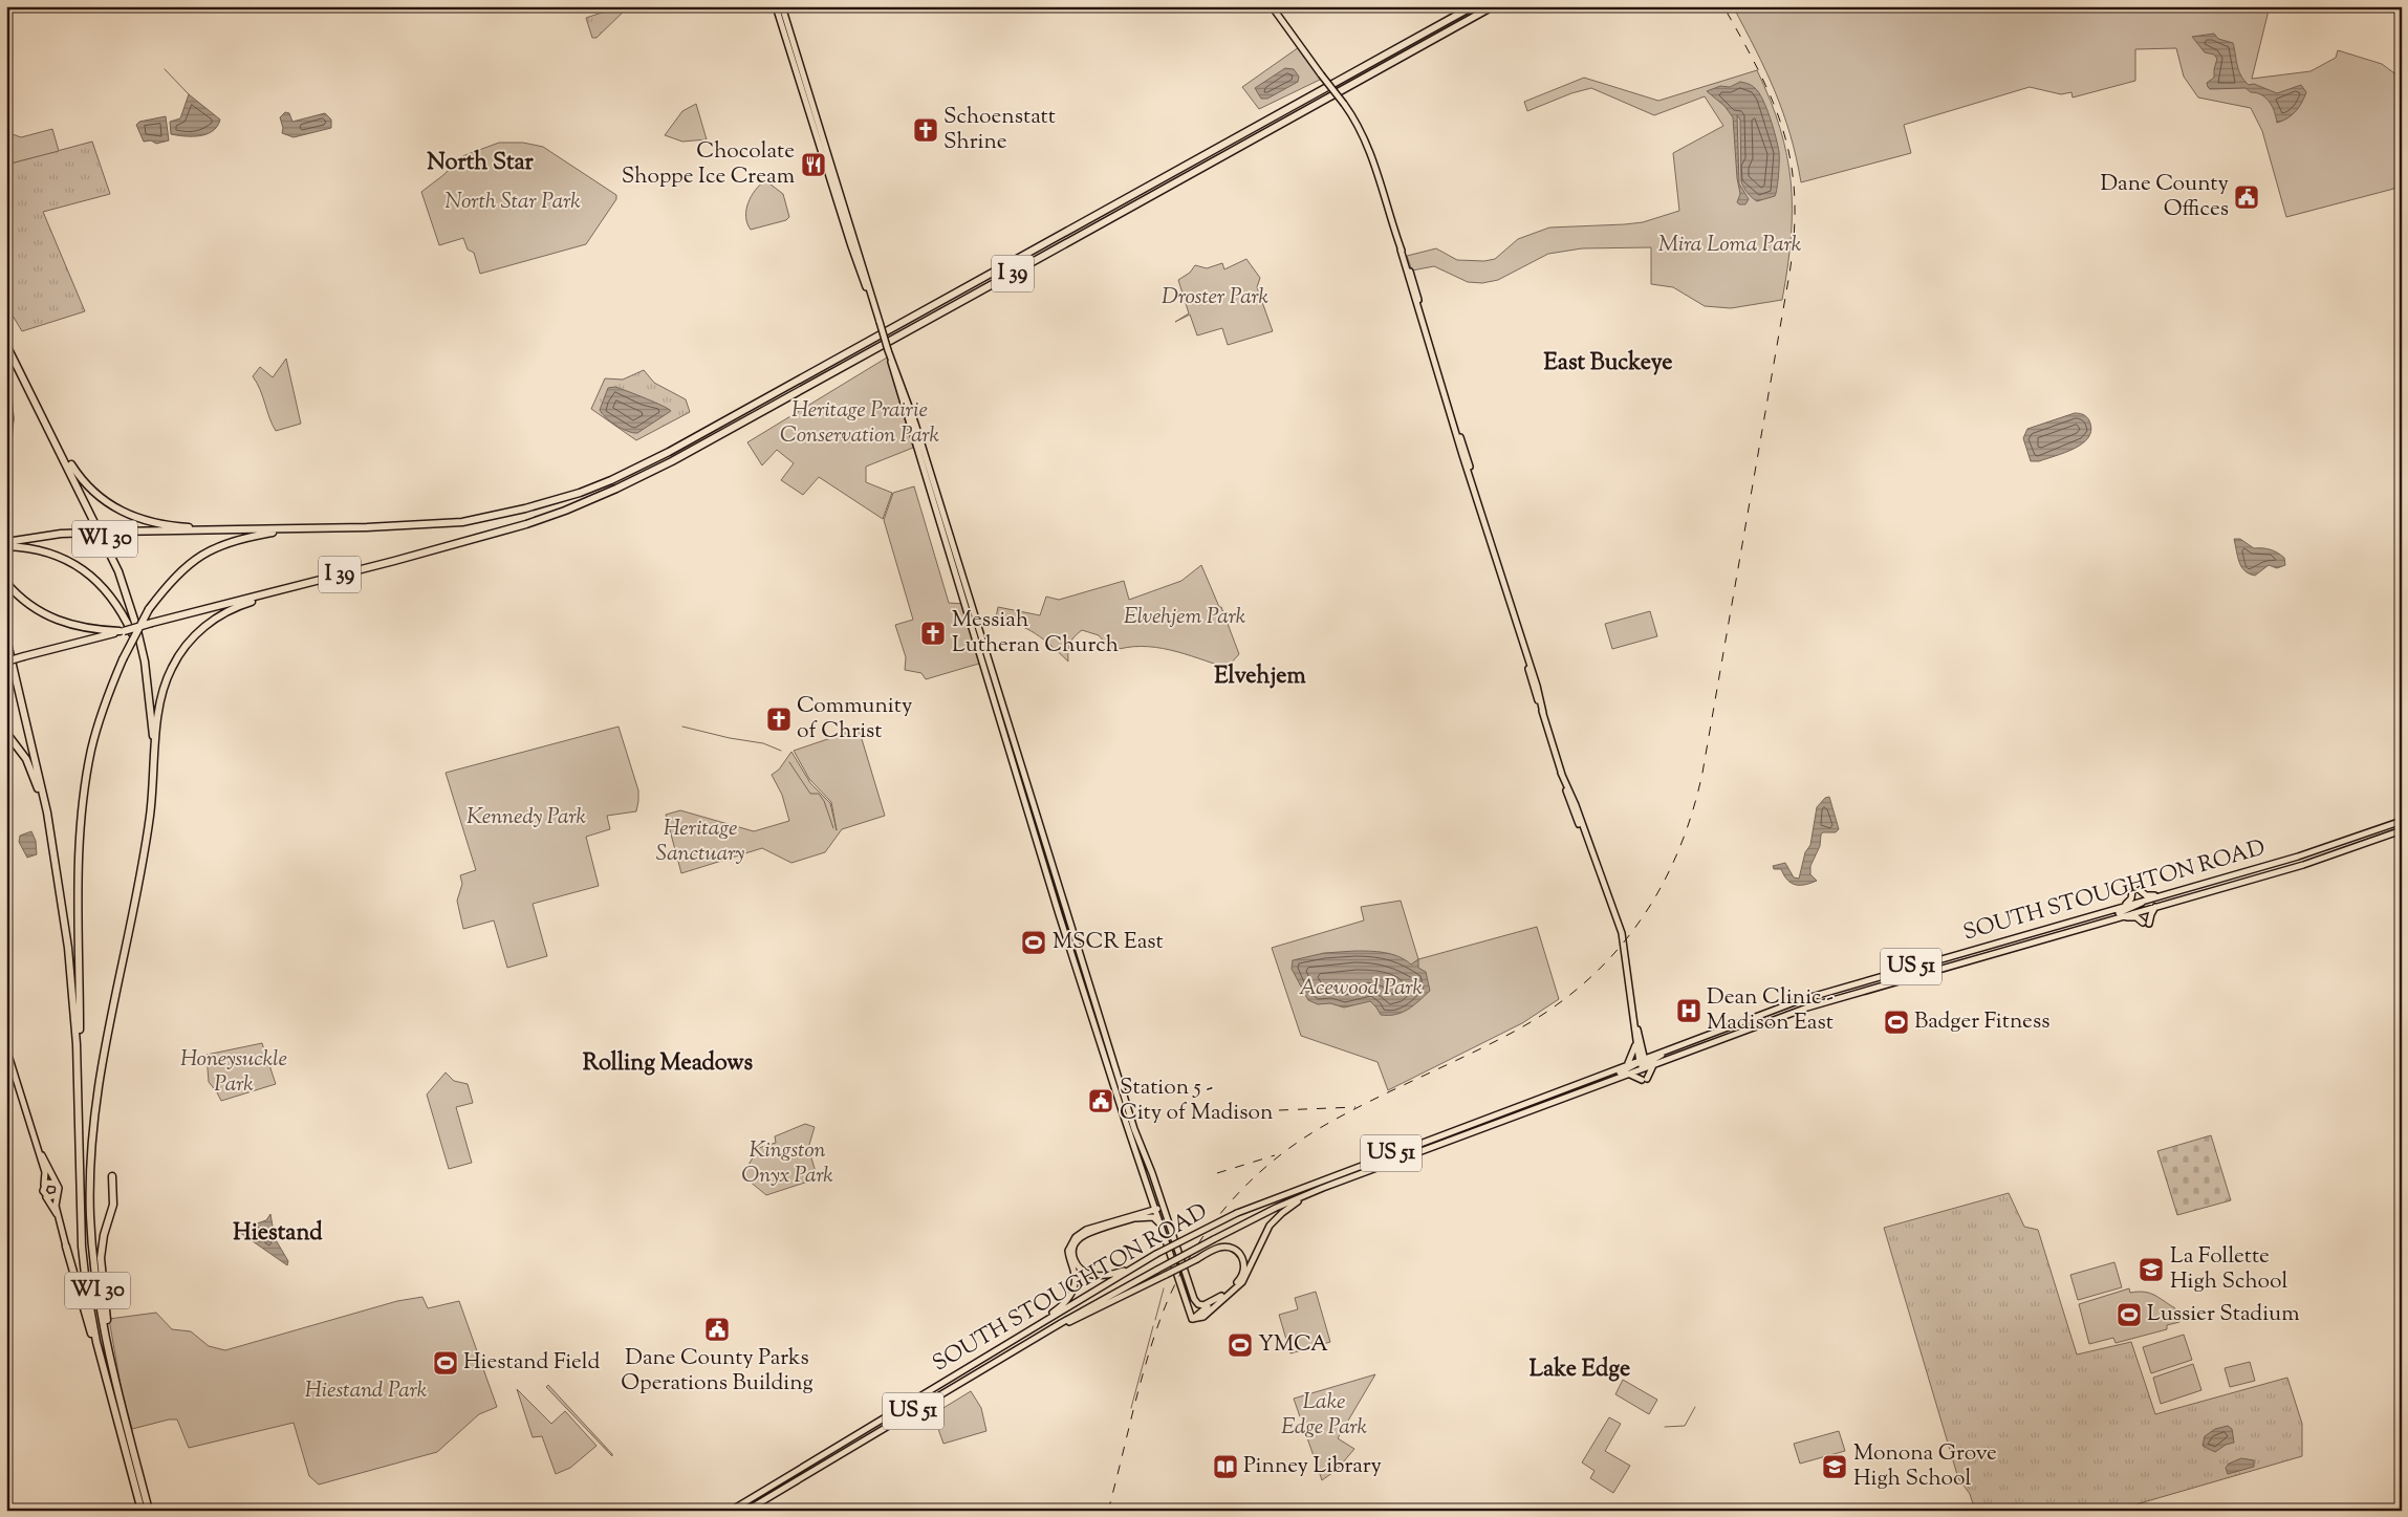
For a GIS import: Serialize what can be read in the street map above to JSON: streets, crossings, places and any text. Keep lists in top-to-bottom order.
{
  "streets": {
    "highway": ["I 39", "WI 30"],
    "main road": ["SOUTH STOUGHTON ROAD", "US 51"]
  },
  "districts": [
    "North Star",
    "East Buckeye",
    "Elvehjem",
    "Rolling Meadows",
    "Hiestand",
    "Lake Edge"
  ],
  "parks": [
    "North Star Park",
    "Mira Loma Park",
    "Droster Park",
    "Heritage Prairie Conservation Park",
    "Elvehjem Park",
    "Kennedy Park",
    "Heritage Sanctuary",
    "Acewood Park",
    "Honeysuckle Park",
    "Kingston Onyx Park",
    "Hiestand Park",
    "Lake Edge Park"
  ],
  "places": {
    "church": ["Schoenstatt Shrine", "Messiah Lutheran Church", "Community of Christ"],
    "restaurant": ["Chocolate Shoppe Ice Cream"],
    "public building": ["Dane County Offices", "Station 5 - City of Madison", "Dane County Parks Operations Building"],
    "sports": [
      "MSCR East",
      "Badger Fitness",
      "Lussier Stadium",
      "YMCA",
      "Hiestand Field"
    ],
    "hospital": ["Dean Clinic - Madison East"],
    "school or university": ["La Follette High School", "Monona Grove High School"],
    "library": ["Pinney Library"]
  }
}
